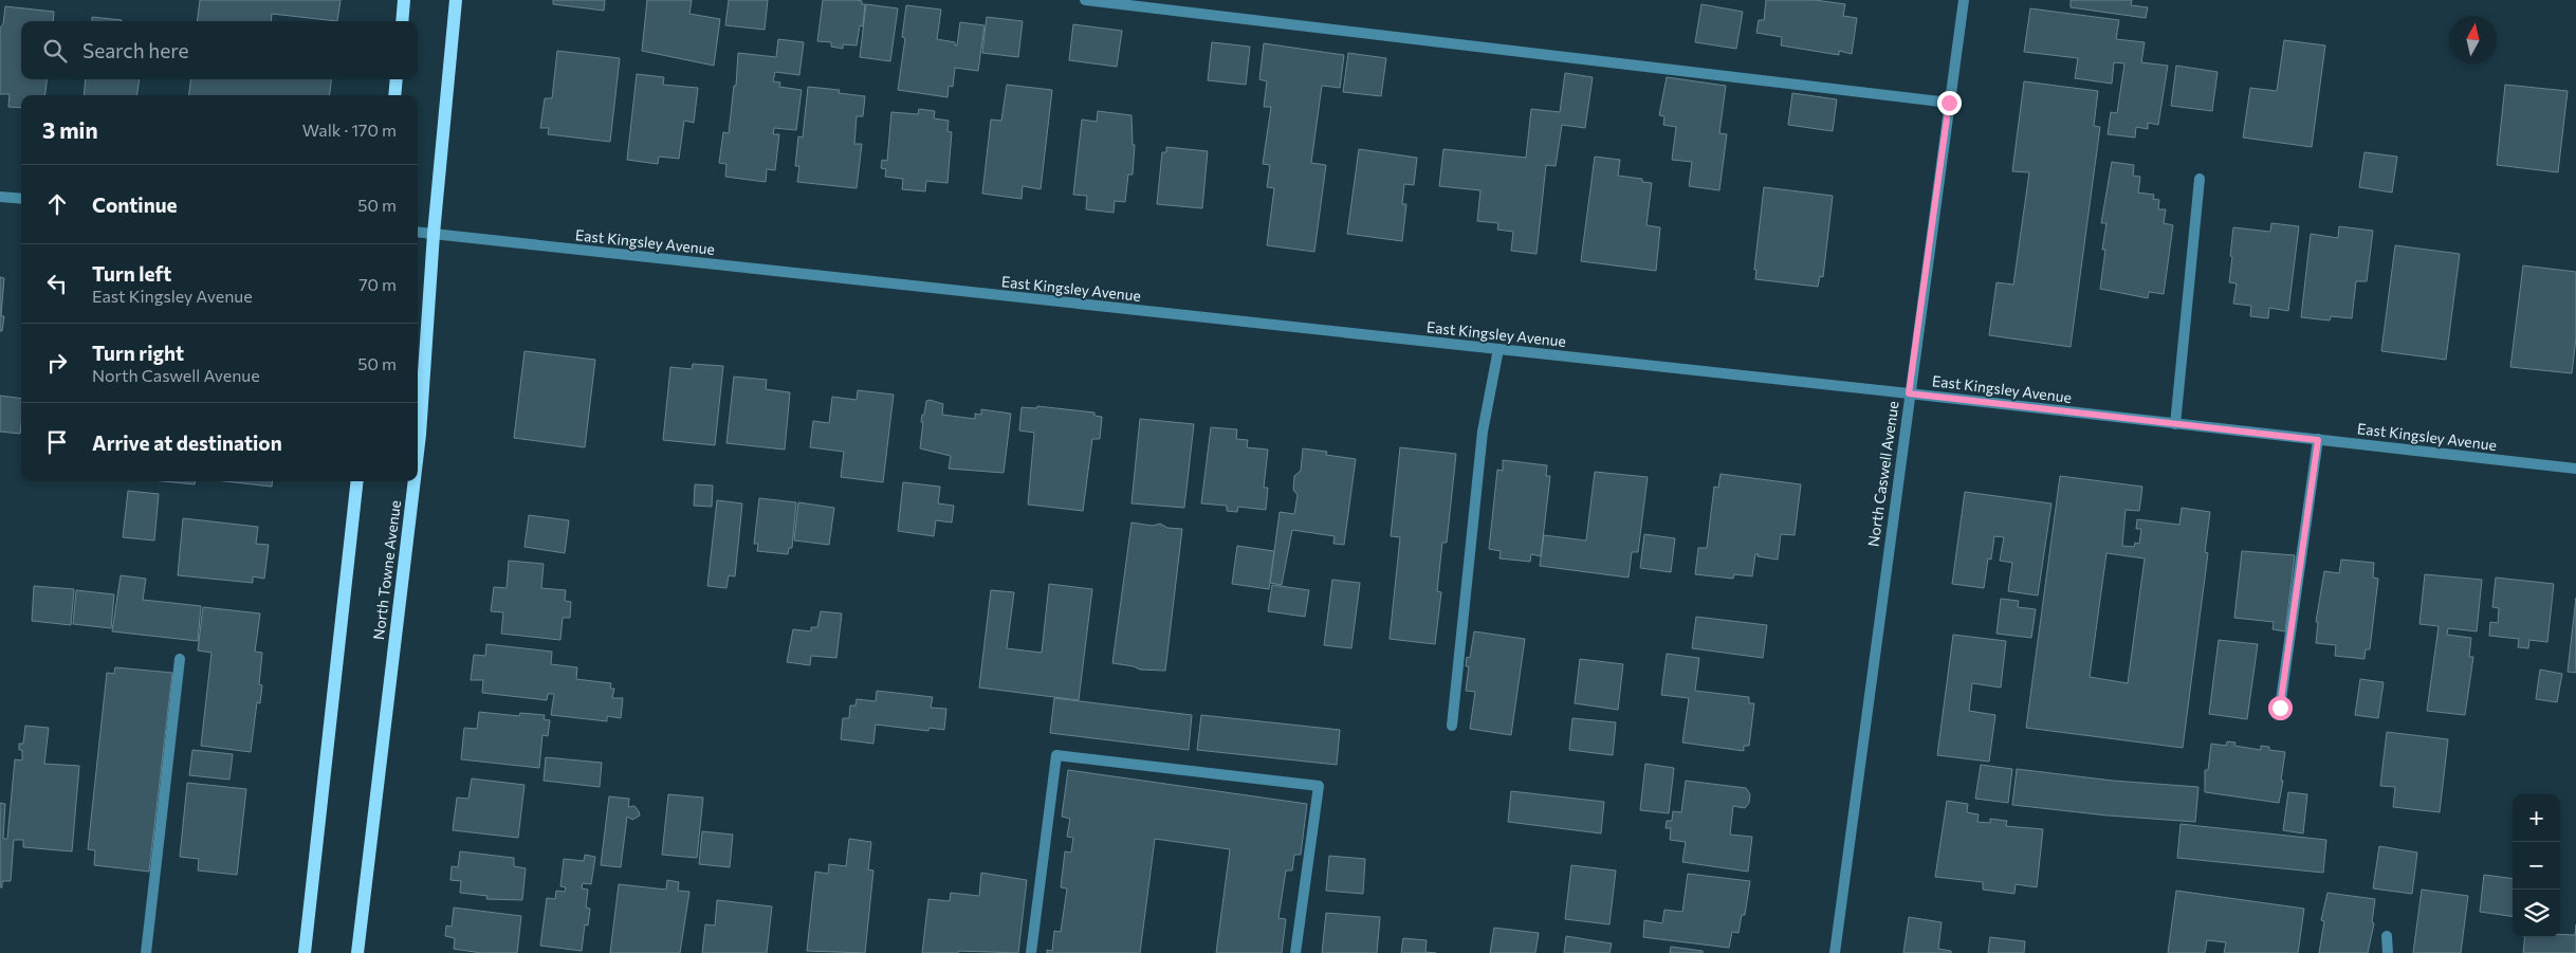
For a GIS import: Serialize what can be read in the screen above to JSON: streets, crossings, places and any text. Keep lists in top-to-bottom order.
{
  "streets": {
    "main road": ["North Towne Avenue"],
    "street": ["East Kingsley Avenue", "North Caswell Avenue"]
  },
  "crossings": [
    ["East Kingsley Avenue", "North Caswell Avenue"],
    ["East Kingsley Avenue", "North Towne Avenue"]
  ],
  "north": "top",
  "page": {
    "search": "Search here",
    "heading": ["3 min", "Walk · 170 m"],
    "list": [
      ["Continue", "50 m"],
      ["Turn left", "East Kingsley Avenue", "70 m"],
      ["Turn right", "North Caswell Avenue", "50 m"],
      "Arrive at destination"
    ],
    "map_buttons": ["+", "−"]
  }
}
